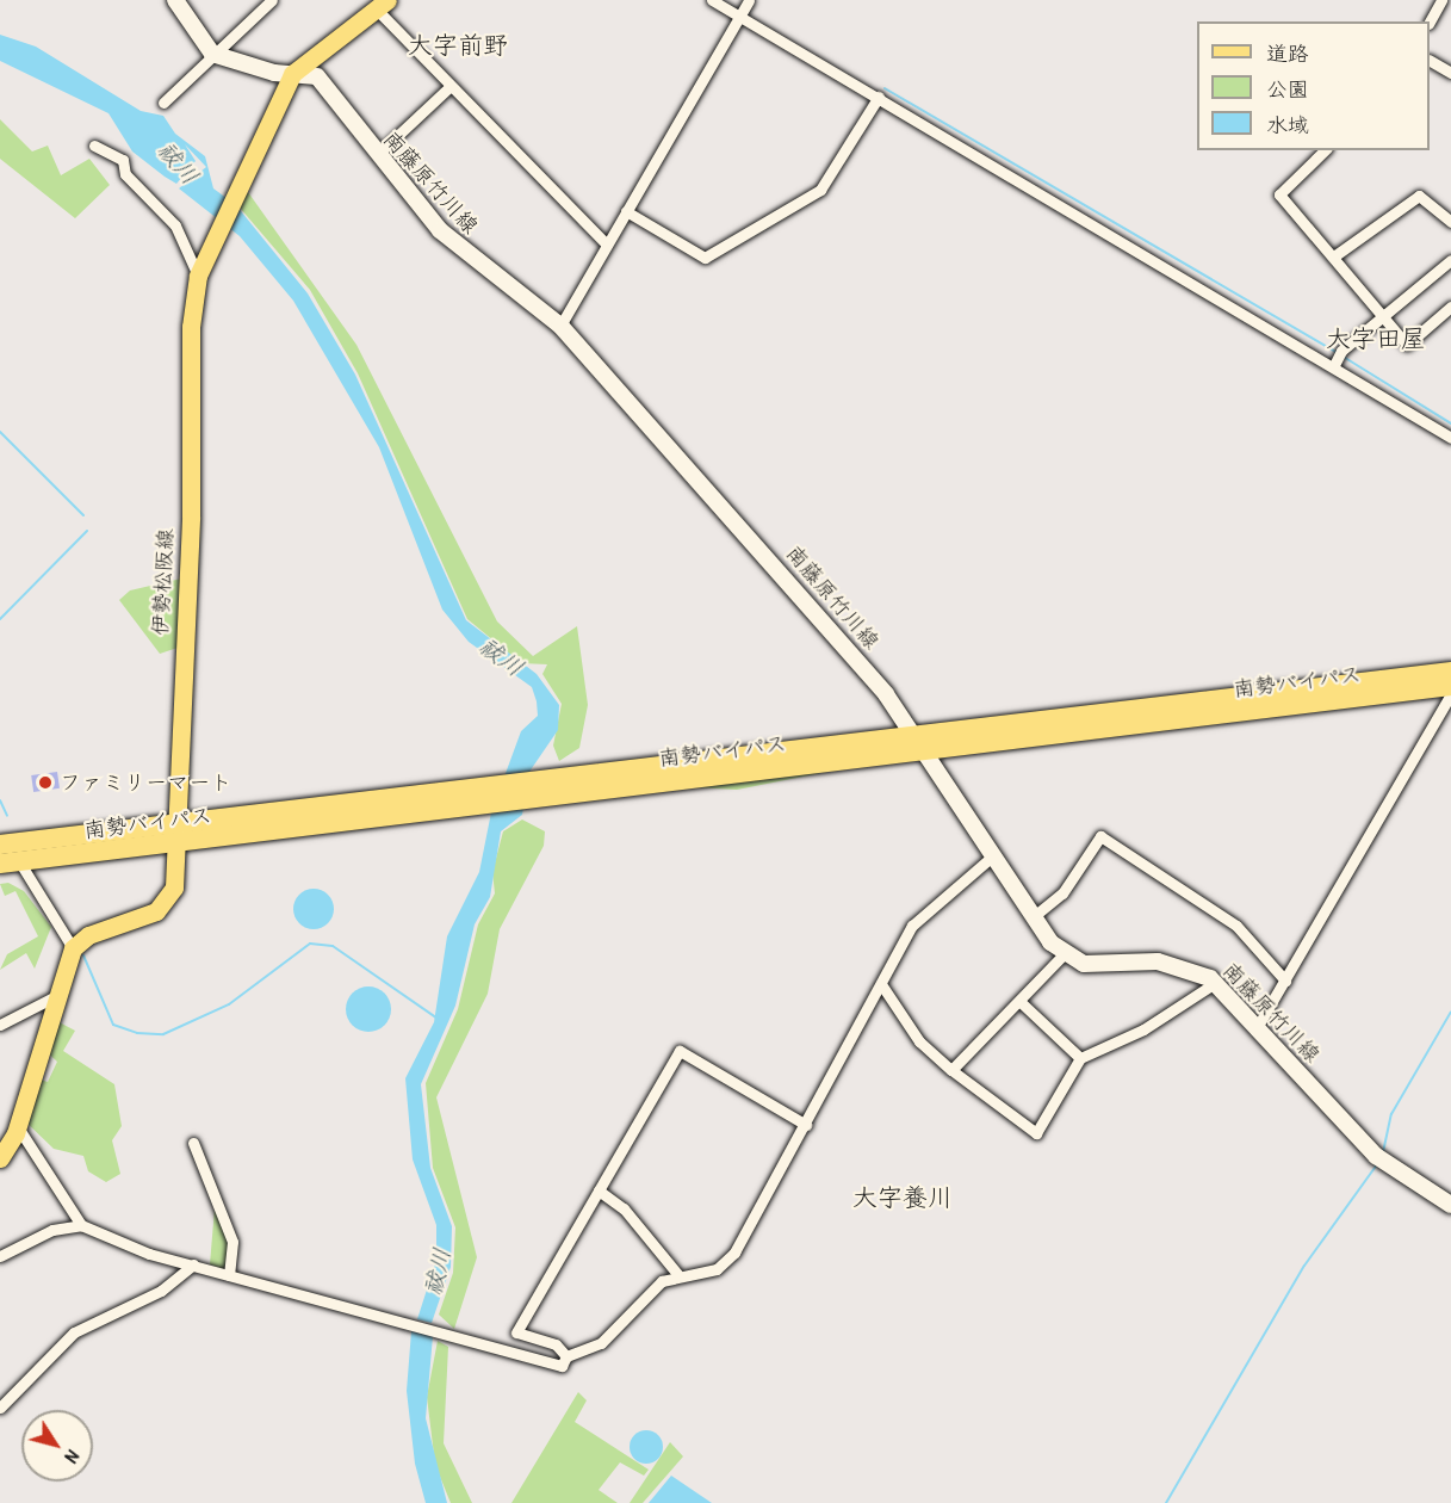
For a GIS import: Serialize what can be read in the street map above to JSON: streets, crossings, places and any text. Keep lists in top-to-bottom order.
{
  "streets": {
    "highway": ["南勢バイパス"],
    "main road": ["南藤原竹川線", "伊勢松阪線"]
  },
  "crossings": [
    ["南藤原竹川線", "伊勢松阪線"],
    ["南藤原竹川線", "南勢バイパス"],
    ["伊勢松阪線", "南勢バイパス"]
  ],
  "districts": ["大字前野", "大字田屋", "大字養川"],
  "water": ["祓川"],
  "places": ["ファミリーマート"],
  "legend": ["道路", "公園", "水域"],
  "north": "bottom right"
}
